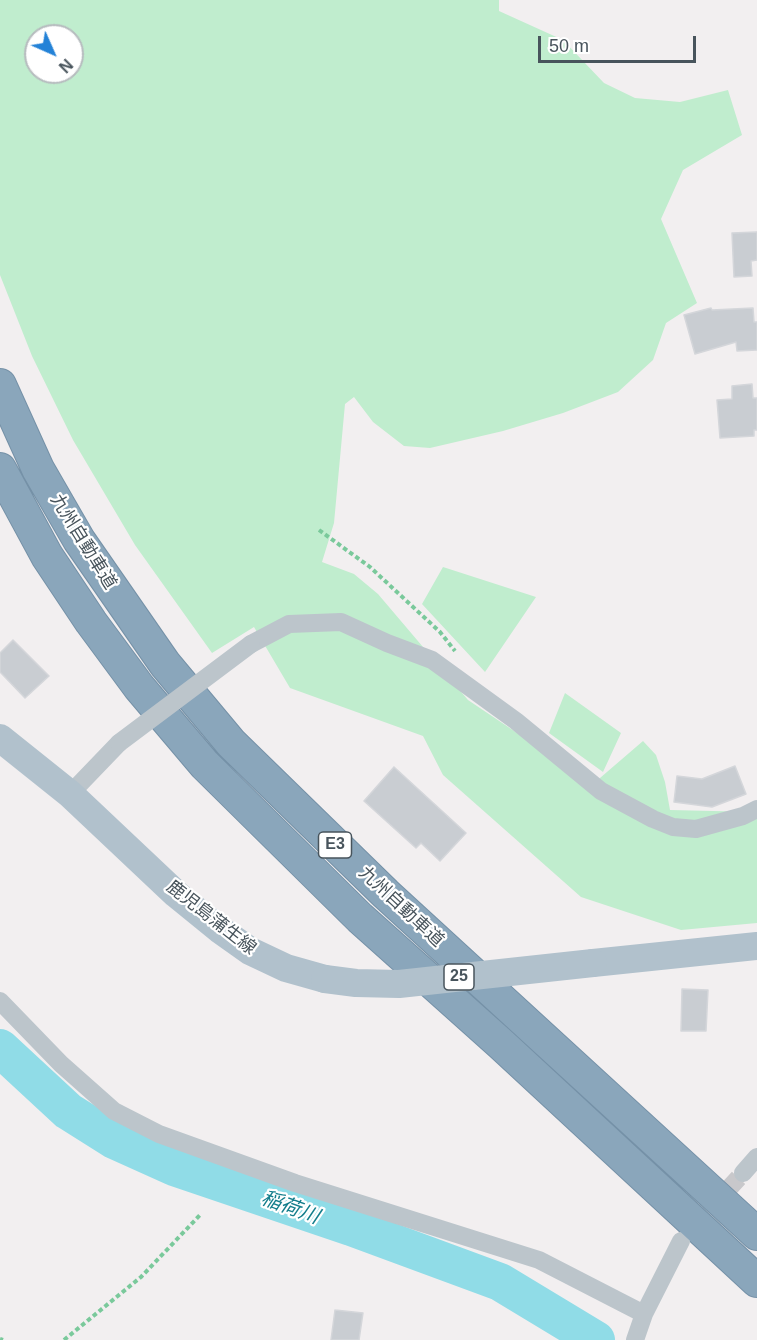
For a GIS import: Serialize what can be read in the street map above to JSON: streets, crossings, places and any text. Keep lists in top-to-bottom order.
{
  "streets": {
    "highway": ["九州自動車道", "E3"],
    "main road": ["鹿児島蒲生線", "25"]
  },
  "water": ["稲荷川"],
  "scale_bar": "50 m",
  "north": "bottom right"
}
